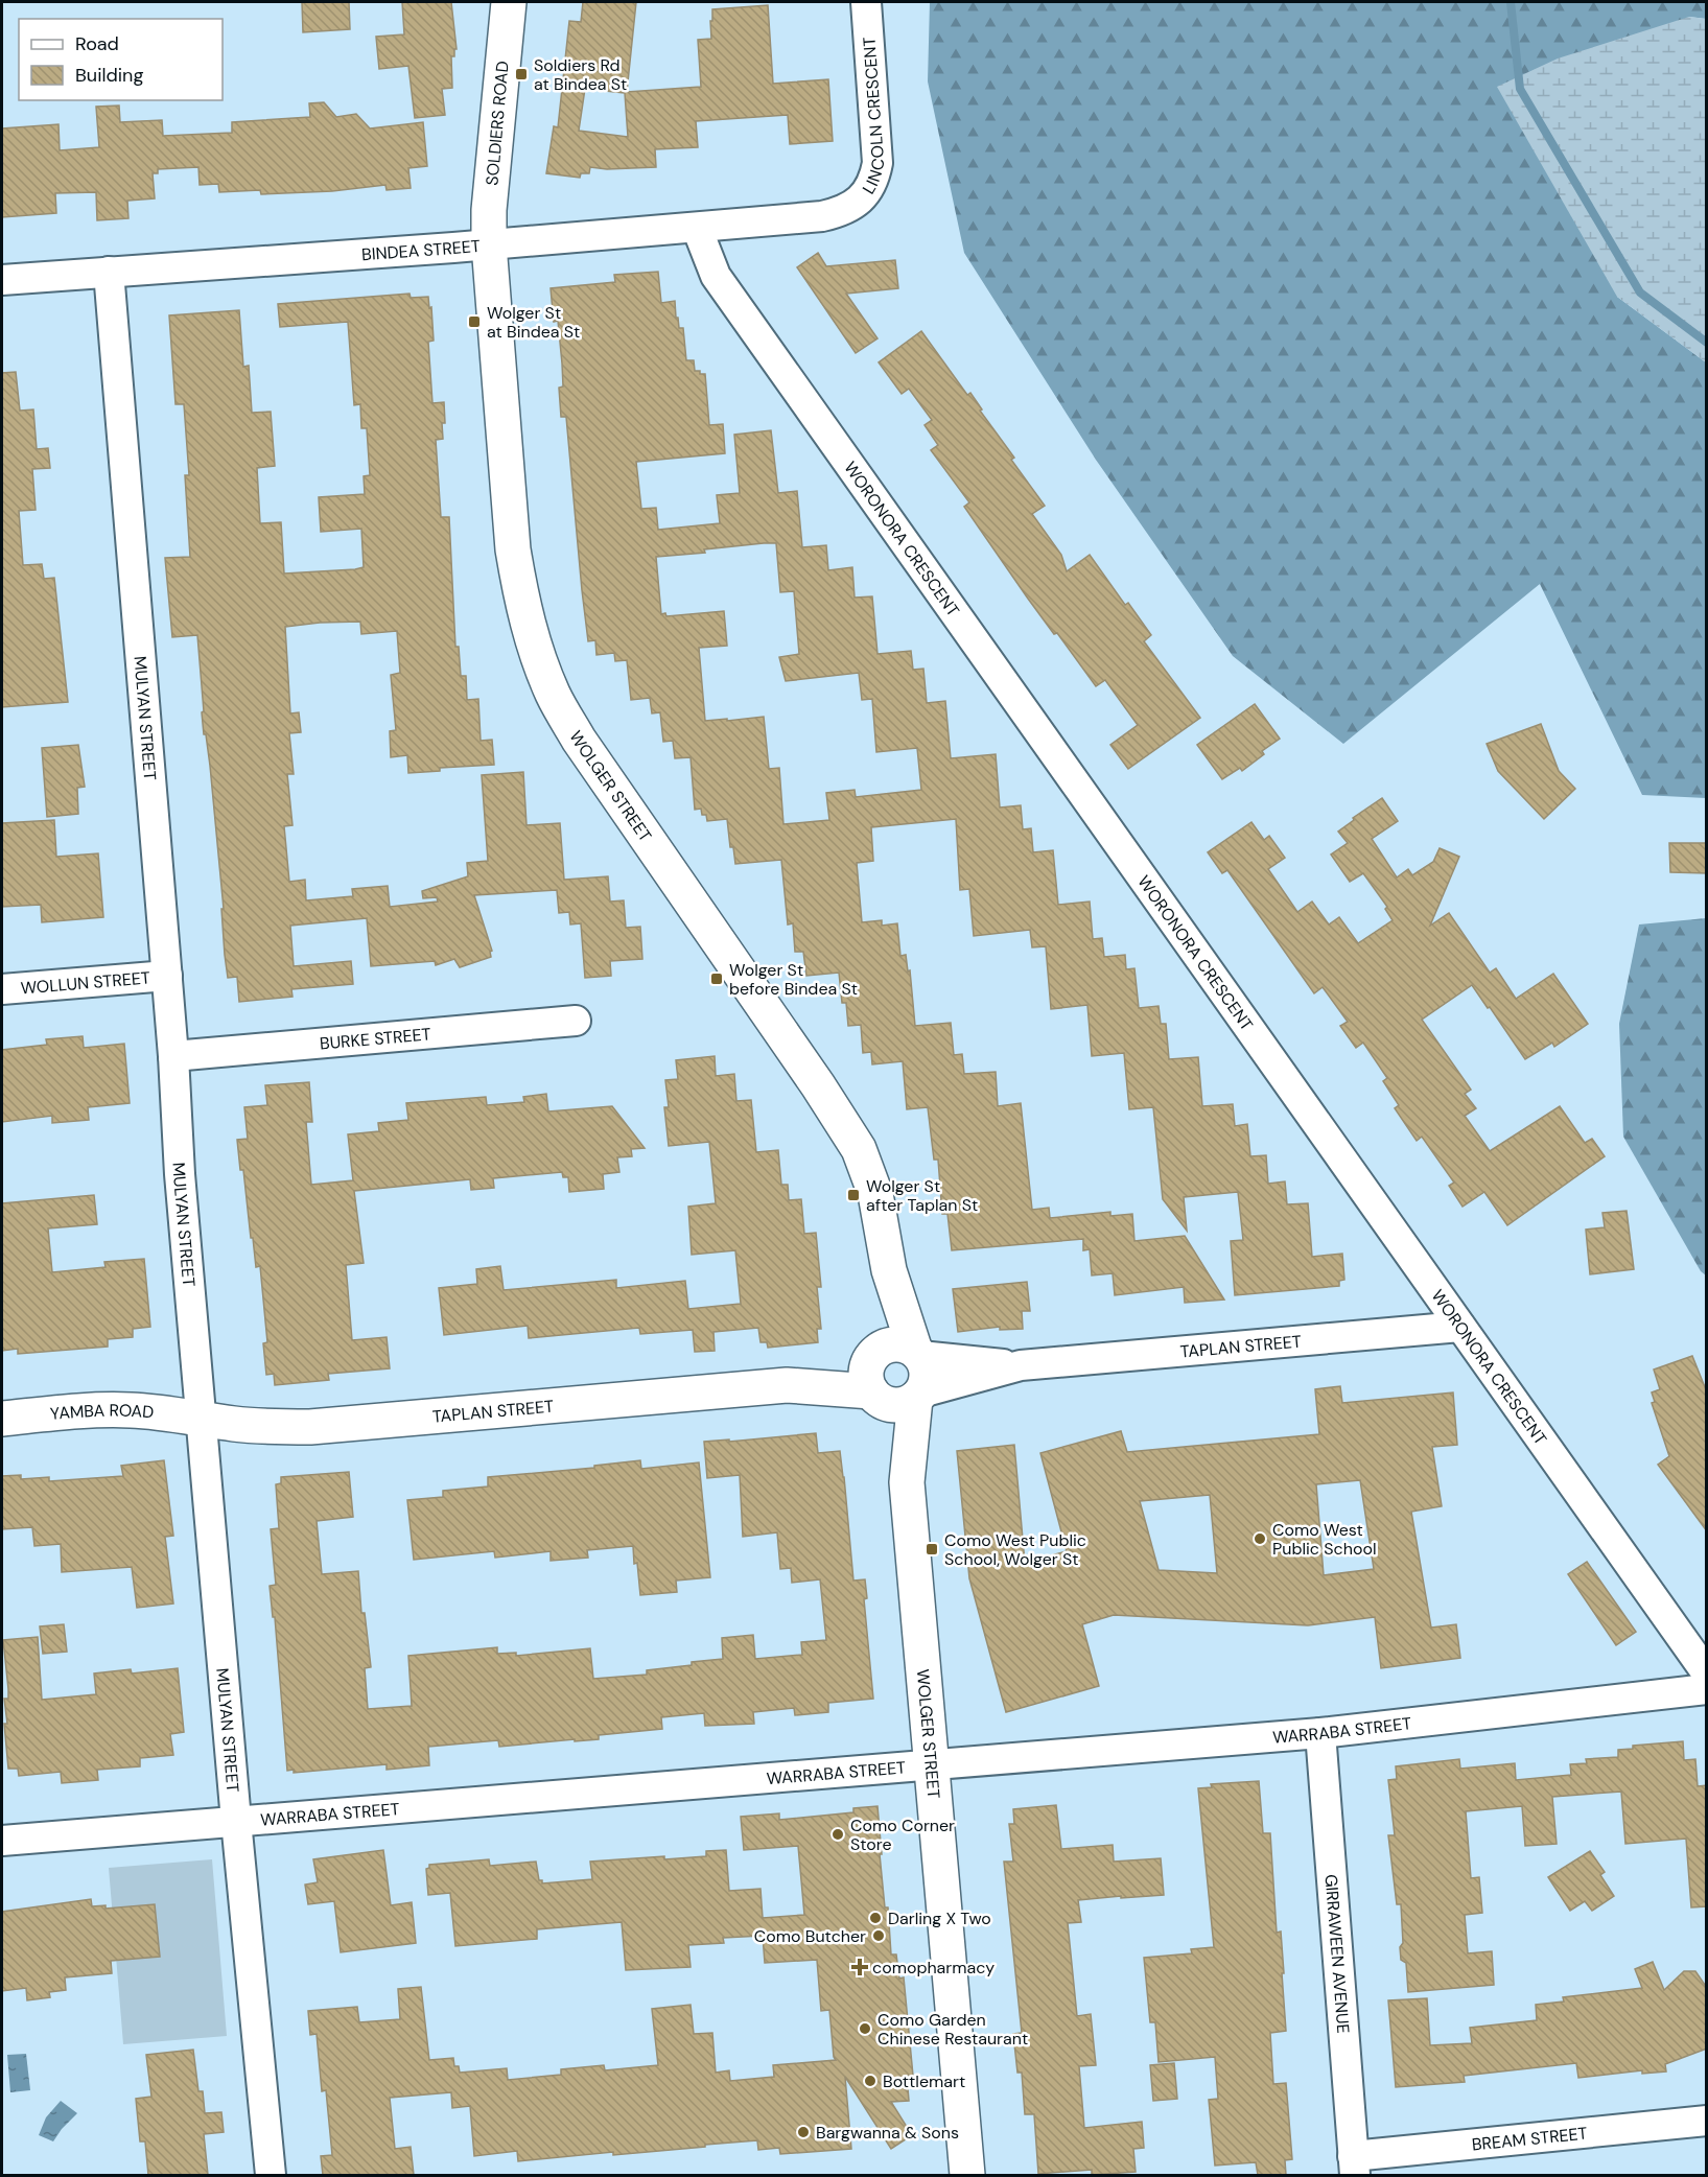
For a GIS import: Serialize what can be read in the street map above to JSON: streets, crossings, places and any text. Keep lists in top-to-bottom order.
{
  "streets": {
    "street": [
      "LINCOLN CRESCENT",
      "SOLDIERS ROAD",
      "BINDEA STREET",
      "WORONORA CRESCENT",
      "MULYAN STREET",
      "WOLGER STREET",
      "WOLLUN STREET",
      "BURKE STREET",
      "TAPLAN STREET",
      "YAMBA ROAD",
      "WARRABA STREET",
      "GIRRAWEEN AVENUE",
      "BREAM STREET"
    ]
  },
  "crossings": [
    ["LINCOLN CRESCENT", "BINDEA STREET"],
    ["SOLDIERS ROAD", "BINDEA STREET"],
    ["SOLDIERS ROAD", "WOLGER STREET"],
    ["BINDEA STREET", "WORONORA CRESCENT"],
    ["BINDEA STREET", "MULYAN STREET"],
    ["BINDEA STREET", "WOLGER STREET"],
    ["WORONORA CRESCENT", "TAPLAN STREET"],
    ["MULYAN STREET", "WOLLUN STREET"],
    ["MULYAN STREET", "BURKE STREET"],
    ["MULYAN STREET", "TAPLAN STREET"],
    ["MULYAN STREET", "YAMBA ROAD"],
    ["MULYAN STREET", "WARRABA STREET"],
    ["WOLGER STREET", "TAPLAN STREET"],
    ["WOLGER STREET", "WARRABA STREET"],
    ["TAPLAN STREET", "YAMBA ROAD"],
    ["WARRABA STREET", "GIRRAWEEN AVENUE"],
    ["GIRRAWEEN AVENUE", "BREAM STREET"]
  ],
  "places": {
    "transit": [
      "Soldiers Rd at Bindea St",
      "Wolger St at Bindea St",
      "Wolger St before Bindea St",
      "Wolger St after Taplan St",
      "Como West Public School, Wolger St"
    ],
    "other": [
      "Como West Public School",
      "Como Corner Store",
      "Darling X Two",
      "Como Butcher",
      "Como Garden Chinese Restaurant",
      "Bottlemart",
      "Bargwanna & Sons"
    ],
    "health": ["comopharmacy"]
  },
  "legend": ["Road", "Building"]
}
